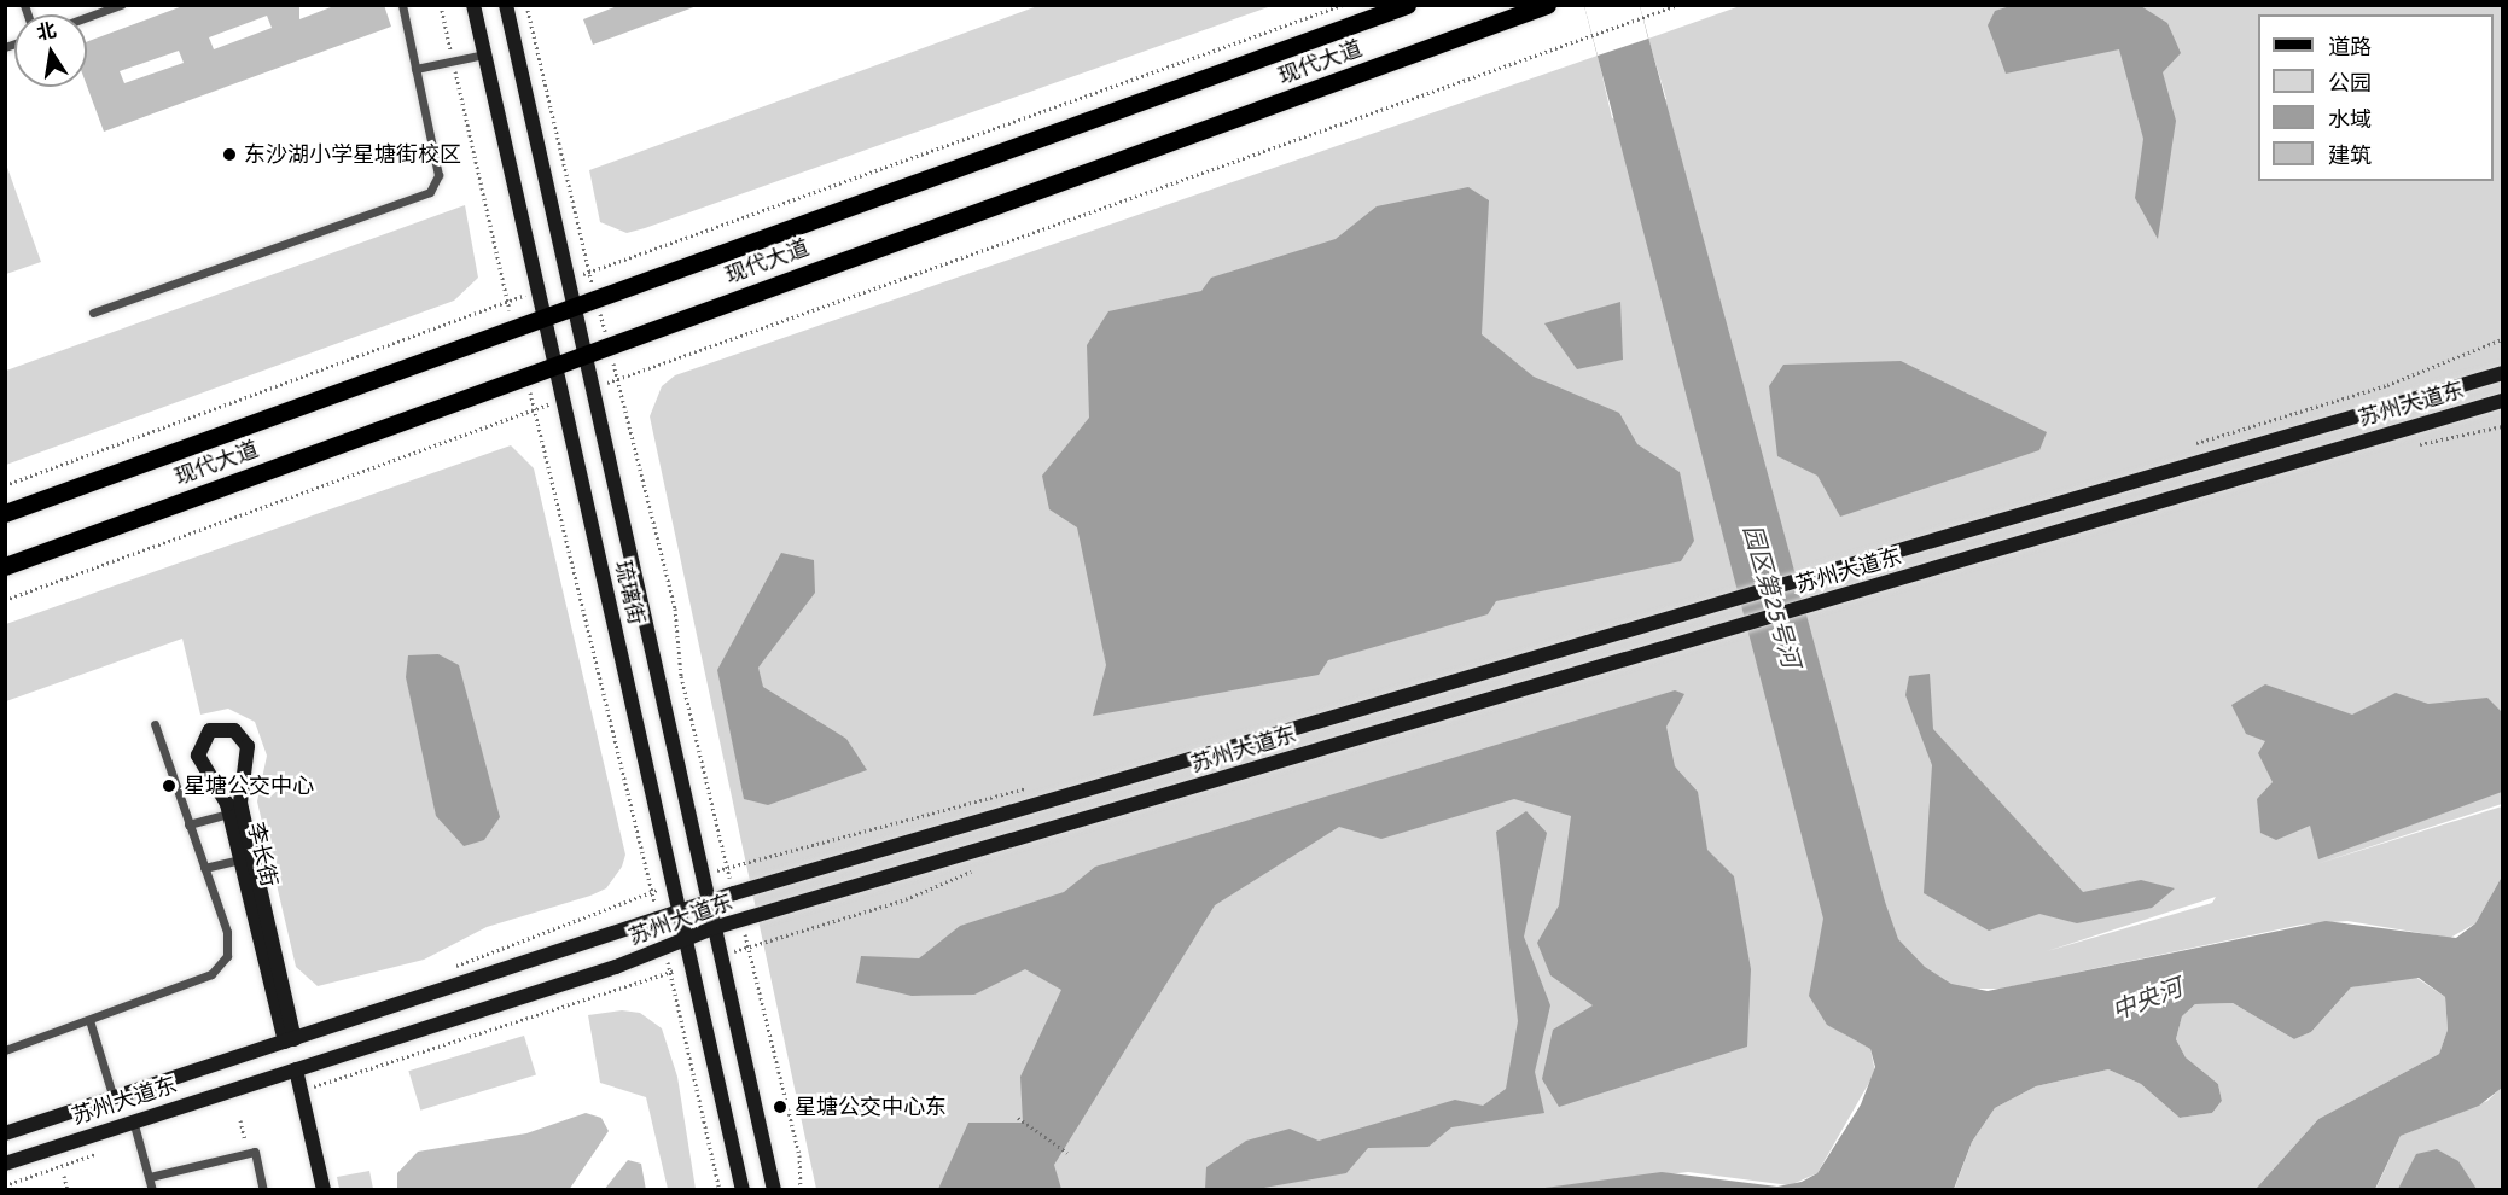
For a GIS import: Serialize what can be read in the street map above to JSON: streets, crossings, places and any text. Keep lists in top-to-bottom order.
{
  "streets": {
    "main road": [
      "现代大道",
      "苏州大道东",
      "琉璃街",
      "李长街"
    ]
  },
  "crossings": [
    ["现代大道", "琉璃街"],
    ["苏州大道东", "琉璃街"],
    ["苏州大道东", "李长街"]
  ],
  "water": ["园区第25号河", "中央河"],
  "places": ["东沙湖小学星塘街校区", "星塘公交中心", "星塘公交中心东"],
  "legend": [
    "道路",
    "公园",
    "水域",
    "建筑"
  ],
  "north": "top"
}
